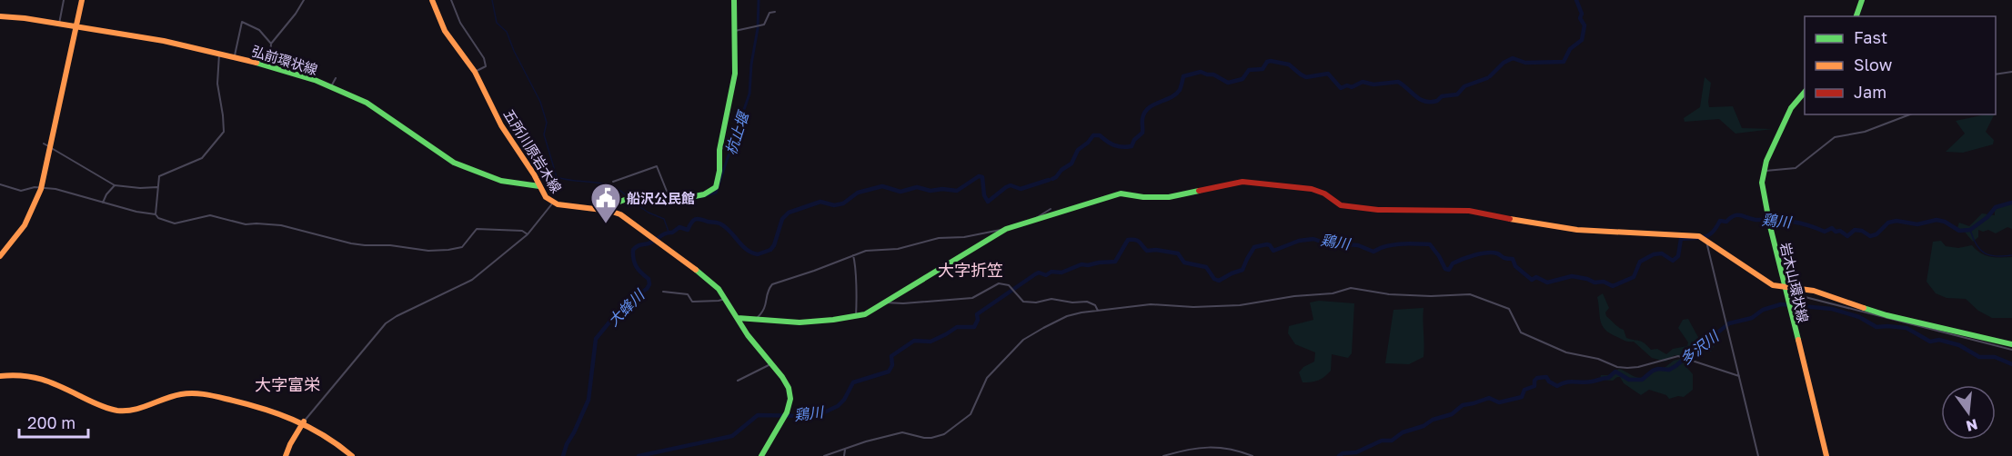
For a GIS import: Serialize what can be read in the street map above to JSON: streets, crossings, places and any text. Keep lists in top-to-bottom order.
{
  "streets": {
    "street": ["弘前環状線", "五所川原岩木線", "岩木山環状線"]
  },
  "crossings": [
    ["弘前環状線", "五所川原岩木線"]
  ],
  "districts": ["大字折笠", "大字富栄"],
  "water": [
    "杭止堰",
    "鶏川",
    "大蜂川",
    "多沢川"
  ],
  "places": {
    "public building": ["船沢公民館"]
  },
  "legend": ["Fast", "Slow", "Jam"],
  "scale_bar": "200 m",
  "north": "bottom"
}
